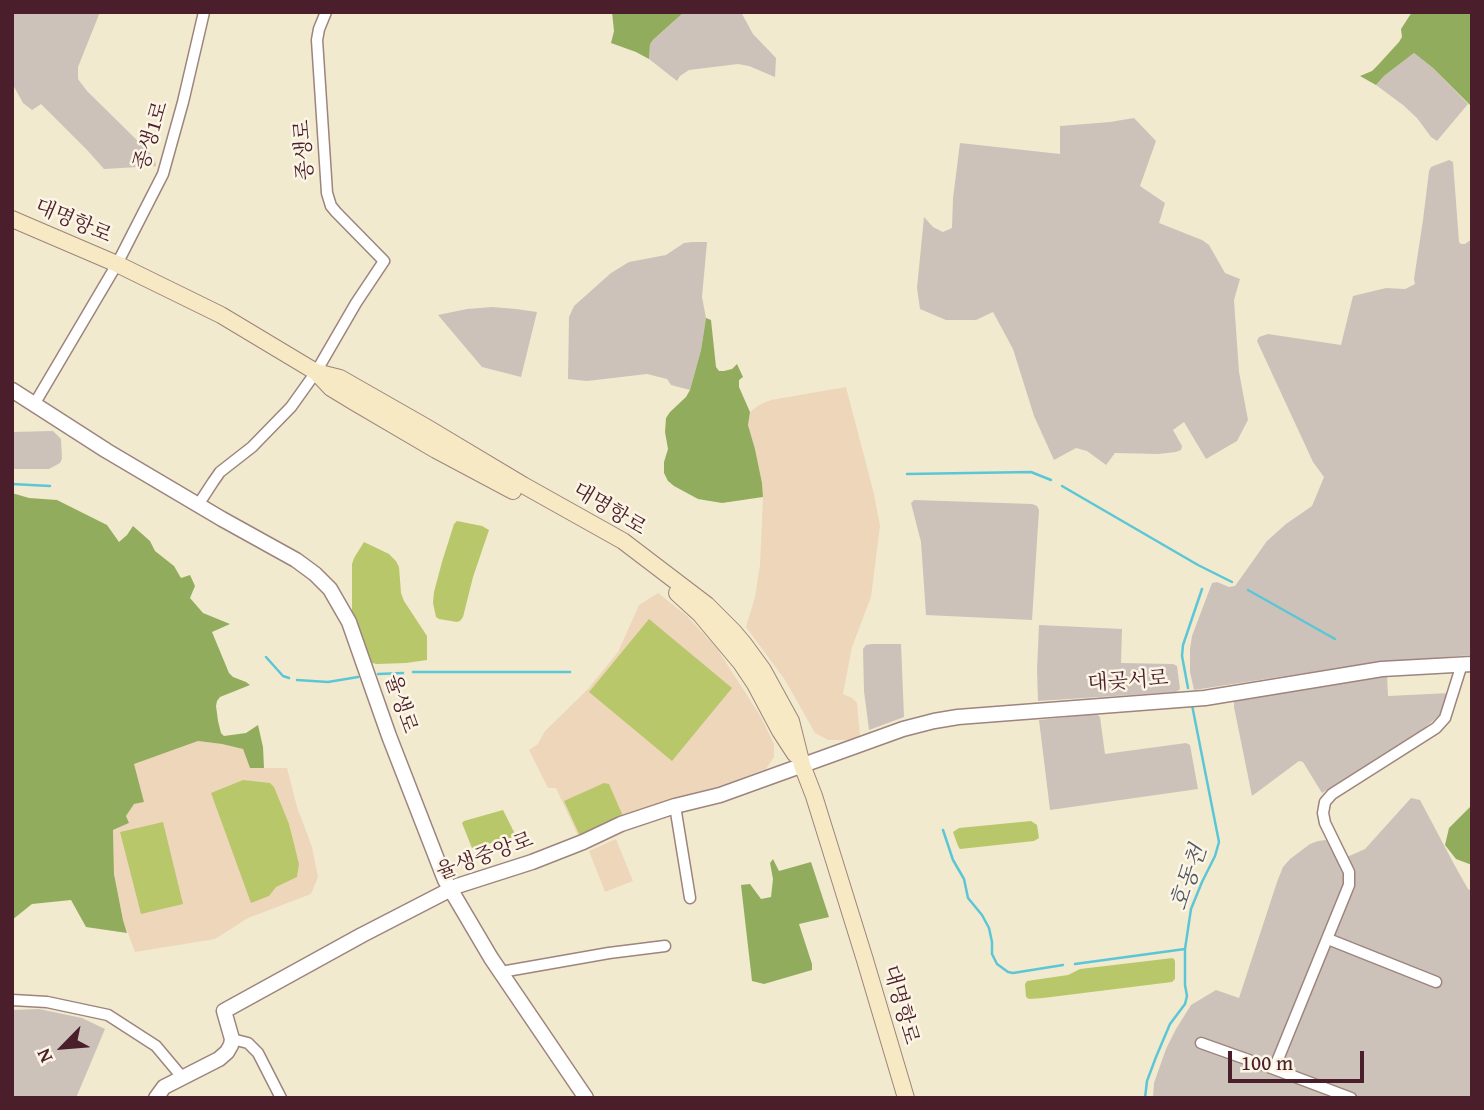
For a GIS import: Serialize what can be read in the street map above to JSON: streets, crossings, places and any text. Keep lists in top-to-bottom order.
{
  "streets": {
    "main road": ["대명항로"],
    "street": [
      "종생1로",
      "종생로",
      "대곶서로",
      "율생로",
      "율생중앙로"
    ]
  },
  "crossings": [
    ["종생1로", "대명항로"],
    ["종생로", "대명항로"],
    ["대명항로", "대곶서로"],
    ["대명항로", "율생로"],
    ["대명항로", "율생중앙로"],
    ["대곶서로", "율생중앙로"],
    ["율생로", "율생중앙로"]
  ],
  "water": ["호동천"],
  "scale_bar": "100 m",
  "north": "bottom left"
}
